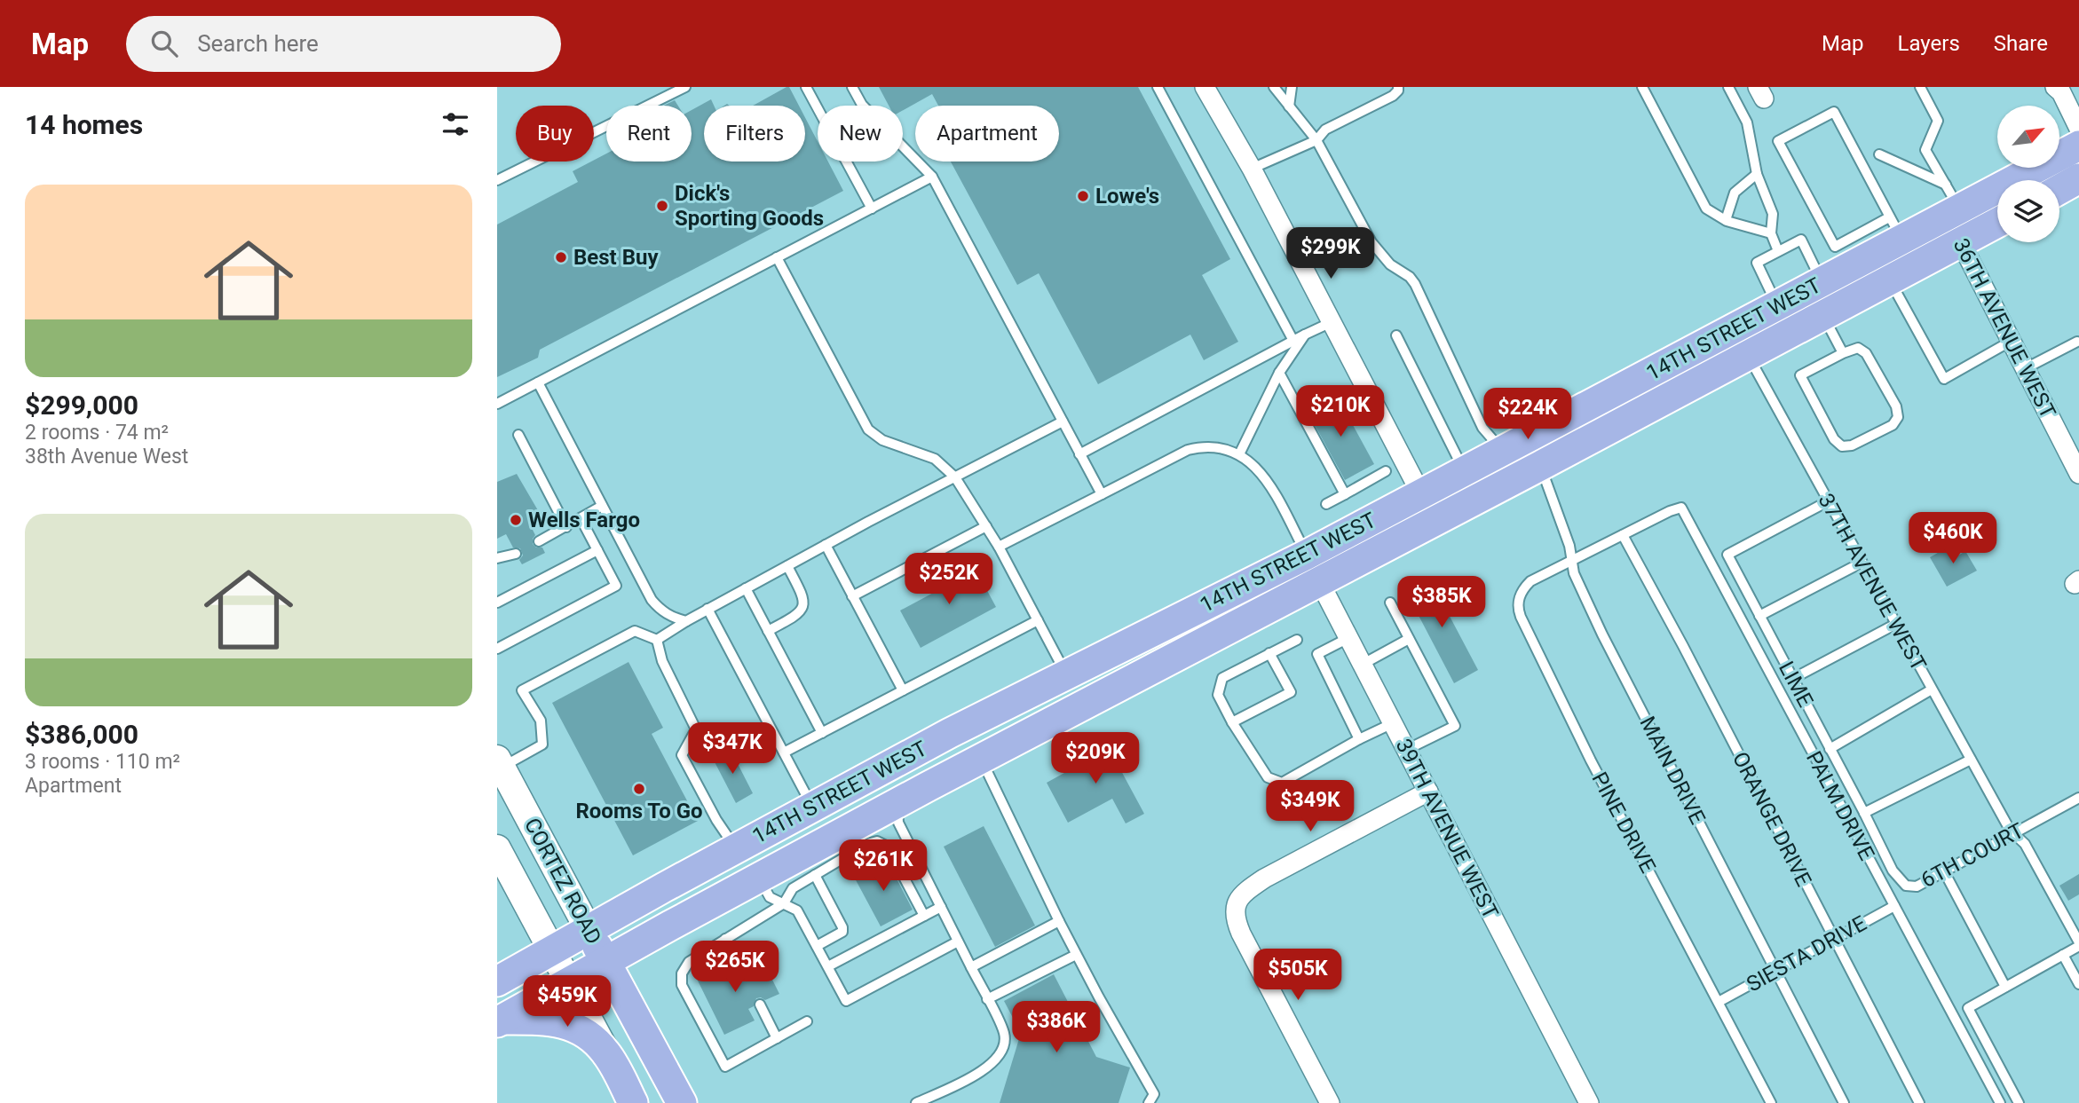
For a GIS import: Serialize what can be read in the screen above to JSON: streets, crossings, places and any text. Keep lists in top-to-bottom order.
{
  "streets": {
    "main road": ["14TH STREET WEST", "CORTEZ ROAD"],
    "street": ["36TH AVENUE WEST", "39TH AVENUE WEST"],
    "lane": [
      "37TH AVENUE WEST",
      "LIME",
      "MAIN DRIVE",
      "PALM DRIVE",
      "ORANGE DRIVE",
      "PINE DRIVE",
      "6TH COURT",
      "SIESTA DRIVE"
    ]
  },
  "crossings": [
    ["36TH AVENUE WEST", "14TH STREET WEST"],
    ["14TH STREET WEST", "37TH AVENUE WEST"],
    ["14TH STREET WEST", "MAIN DRIVE"],
    ["14TH STREET WEST", "39TH AVENUE WEST"],
    ["14TH STREET WEST", "CORTEZ ROAD"],
    ["37TH AVENUE WEST", "LIME"],
    ["37TH AVENUE WEST", "6TH COURT"],
    ["LIME", "6TH COURT"],
    ["MAIN DRIVE", "PINE DRIVE"],
    ["MAIN DRIVE", "SIESTA DRIVE"],
    ["PALM DRIVE", "PINE DRIVE"],
    ["PALM DRIVE", "SIESTA DRIVE"],
    ["ORANGE DRIVE", "PINE DRIVE"],
    ["ORANGE DRIVE", "SIESTA DRIVE"],
    ["PINE DRIVE", "SIESTA DRIVE"]
  ],
  "places": [
    "Lowe's",
    "Dick's Sporting Goods",
    "Best Buy",
    "Wells Fargo",
    "Rooms To Go"
  ],
  "north": "top right",
  "page": {
    "header": "Map",
    "search": "Search here",
    "nav": ["Map", "Layers", "Share"],
    "heading": "14 homes",
    "chip": [
      "Buy",
      "Rent",
      "Filters",
      "New",
      "Apartment"
    ],
    "list": [
      {
        "name": "$299,000",
        "note": "2 rooms · 74 m² · 38th Avenue West"
      },
      {
        "name": "$386,000",
        "note": "3 rooms · 110 m² · Apartment"
      }
    ],
    "price": [
      "$299K",
      "$210K",
      "$224K",
      "$460K",
      "$252K",
      "$385K",
      "$347K",
      "$209K",
      "$349K",
      "$261K",
      "$265K",
      "$505K",
      "$459K",
      "$386K"
    ]
  }
}
